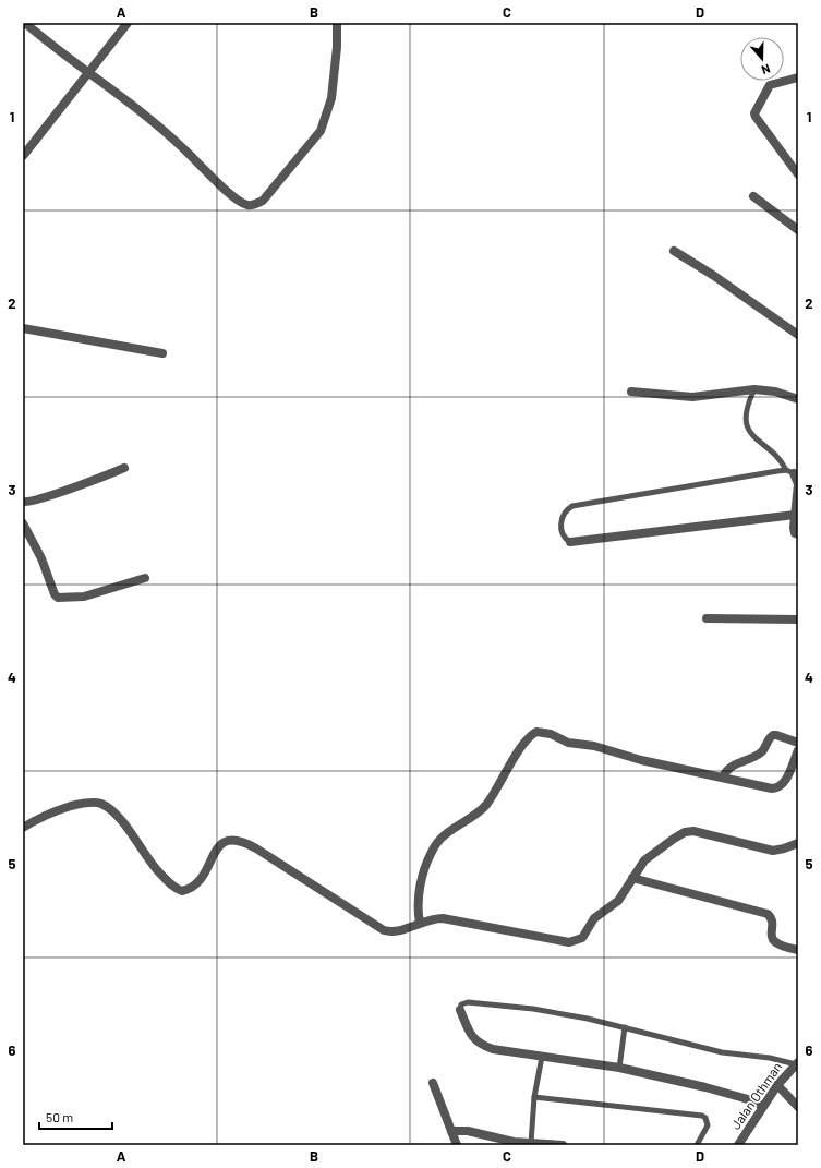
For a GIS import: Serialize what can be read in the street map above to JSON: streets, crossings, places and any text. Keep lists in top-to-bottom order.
{
  "streets": {
    "street": ["Jalan Othman"]
  },
  "scale_bar": "50 m",
  "north": "bottom",
  "grid": {
    "columns": [
      "A",
      "B",
      "C",
      "D"
    ],
    "rows": [
      "1",
      "2",
      "3",
      "4",
      "5",
      "6"
    ]
  }
}
